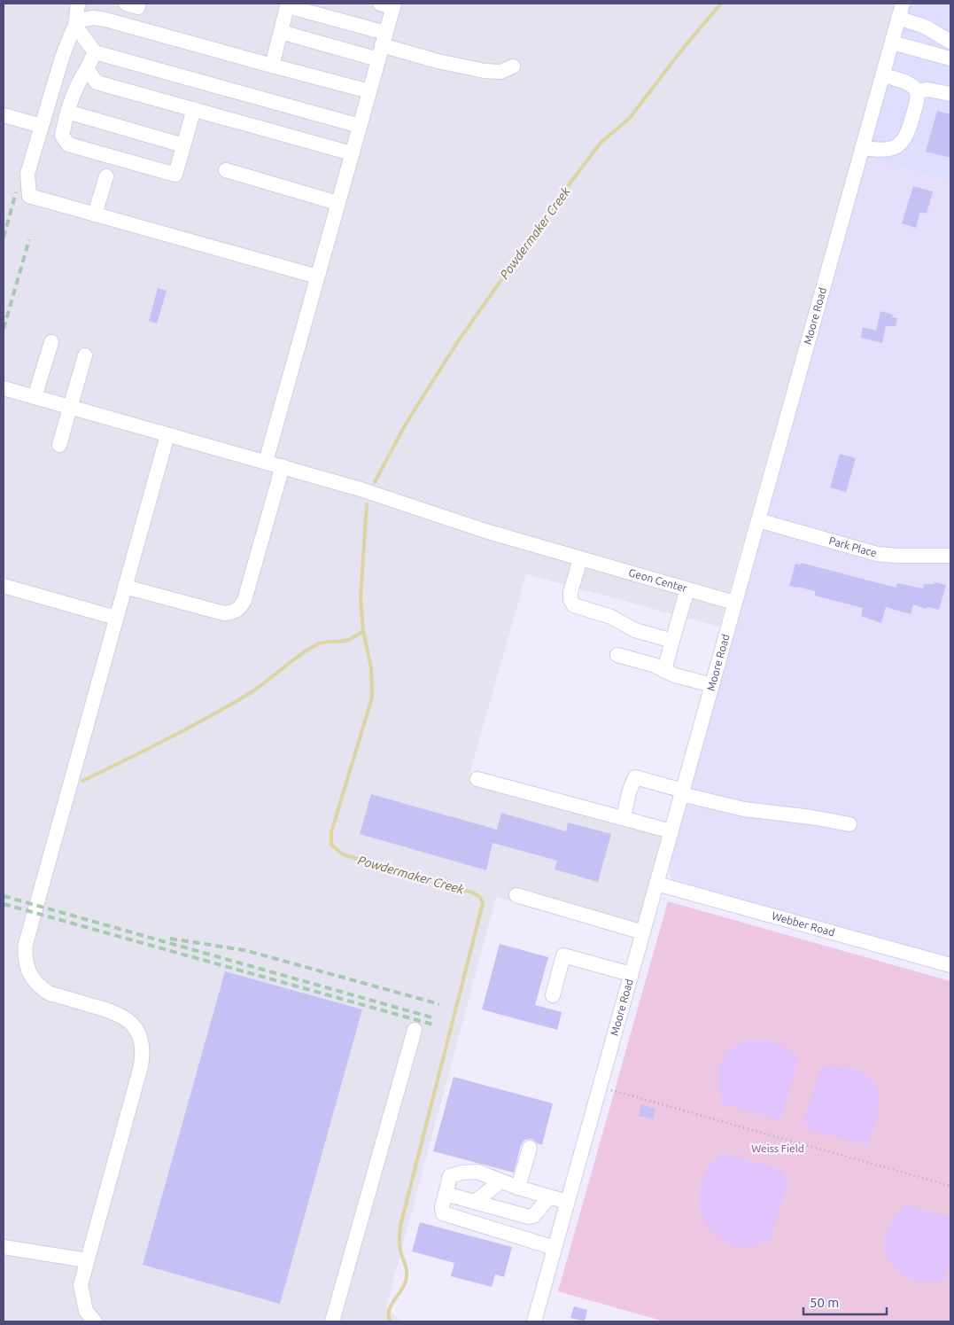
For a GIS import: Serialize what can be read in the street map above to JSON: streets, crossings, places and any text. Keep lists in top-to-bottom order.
{
  "streets": {
    "street": [
      "Moore Road",
      "Park Place",
      "Geon Center",
      "Webber Road"
    ]
  },
  "crossings": [
    ["Moore Road", "Park Place"],
    ["Moore Road", "Geon Center"],
    ["Moore Road", "Webber Road"]
  ],
  "water": ["Powdermaker Creek"],
  "parks": ["Weiss Field"],
  "scale_bar": "50 m"
}
